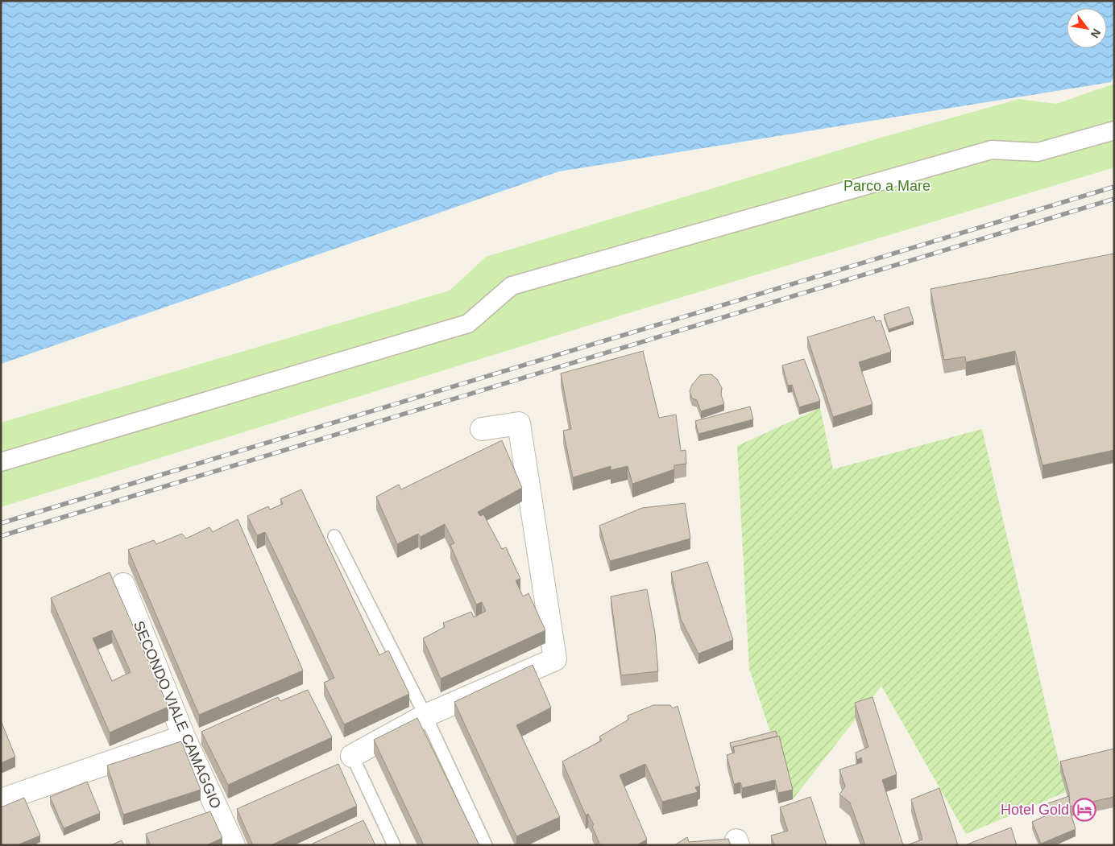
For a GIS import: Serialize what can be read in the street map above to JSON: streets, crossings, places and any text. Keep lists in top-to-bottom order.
{
  "streets": {
    "street": ["SECONDO VIALE CAMAGGIO"]
  },
  "parks": ["Parco a Mare"],
  "places": {
    "hotel": ["Hotel Gold"]
  },
  "north": "bottom right"
}
